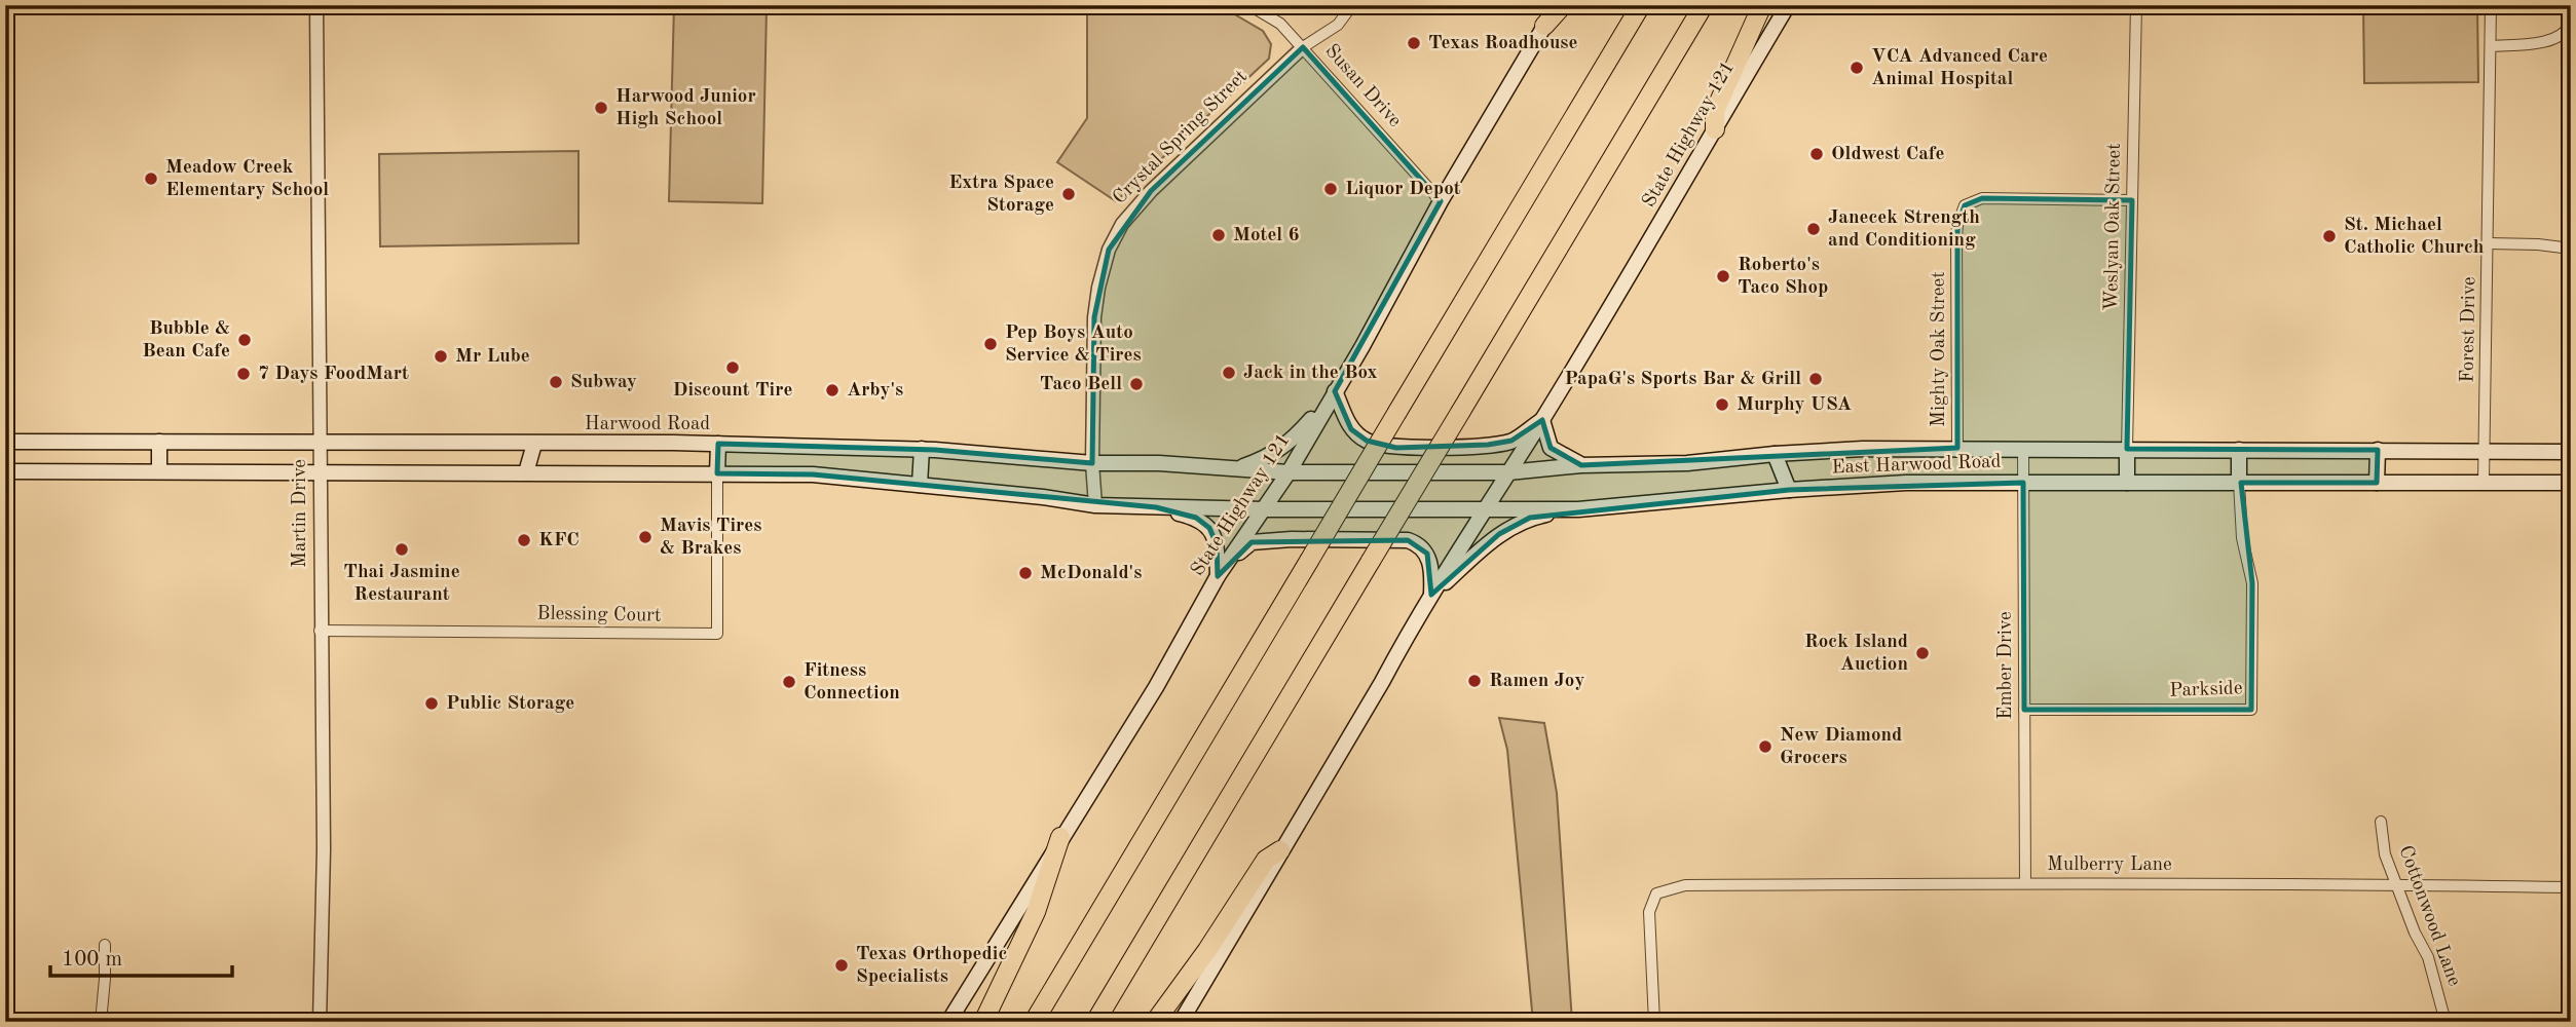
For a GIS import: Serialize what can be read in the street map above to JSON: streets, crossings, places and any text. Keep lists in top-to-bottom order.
{
  "streets": {
    "main road": ["State Highway 121", "Harwood Road", "East Harwood Road"],
    "street": [
      "Susan Drive",
      "Crystal Spring Street",
      "Weslyan Oak Street",
      "Forest Drive",
      "Mighty Oak Street",
      "Martin Drive",
      "Blessing Court",
      "Ember Drive",
      "Parkside",
      "Mulberry Lane",
      "Cottonwood Lane"
    ]
  },
  "crossings": [
    ["Susan Drive", "State Highway 121"],
    ["Susan Drive", "Crystal Spring Street"],
    ["State Highway 121", "Harwood Road"],
    ["State Highway 121", "East Harwood Road"],
    ["Crystal Spring Street", "Harwood Road"],
    ["Weslyan Oak Street", "Mighty Oak Street"],
    ["Weslyan Oak Street", "East Harwood Road"],
    ["Forest Drive", "East Harwood Road"],
    ["Mighty Oak Street", "East Harwood Road"],
    ["Harwood Road", "East Harwood Road"],
    ["Harwood Road", "Martin Drive"],
    ["East Harwood Road", "Ember Drive"],
    ["East Harwood Road", "Parkside"],
    ["Martin Drive", "Blessing Court"],
    ["Ember Drive", "Parkside"],
    ["Ember Drive", "Mulberry Lane"],
    ["Mulberry Lane", "Cottonwood Lane"]
  ],
  "places": [
    "Texas Roadhouse",
    "VCA Advanced Care Animal Hospital",
    "Harwood Junior High School",
    "Oldwest Cafe",
    "Meadow Creek Elementary School",
    "Liquor Depot",
    "Extra Space Storage",
    "Janecek Strength and Conditioning",
    "Motel 6",
    "St. Michael Catholic Church",
    "Roberto's Taco Shop",
    "Bubble & Bean Cafe",
    "Pep Boys Auto Service & Tires",
    "Mr Lube",
    "Discount Tire",
    "Jack in the Box",
    "7 Days FoodMart",
    "PapaG's Sports Bar & Grill",
    "Subway",
    "Taco Bell",
    "Arby's",
    "Murphy USA",
    "Mavis Tires & Brakes",
    "KFC",
    "Thai Jasmine Restaurant",
    "McDonald's",
    "Rock Island Auction",
    "Ramen Joy",
    "Fitness Connection",
    "Public Storage",
    "New Diamond Grocers",
    "Texas Orthopedic Specialists"
  ],
  "scale_bar": "100 m"
}
